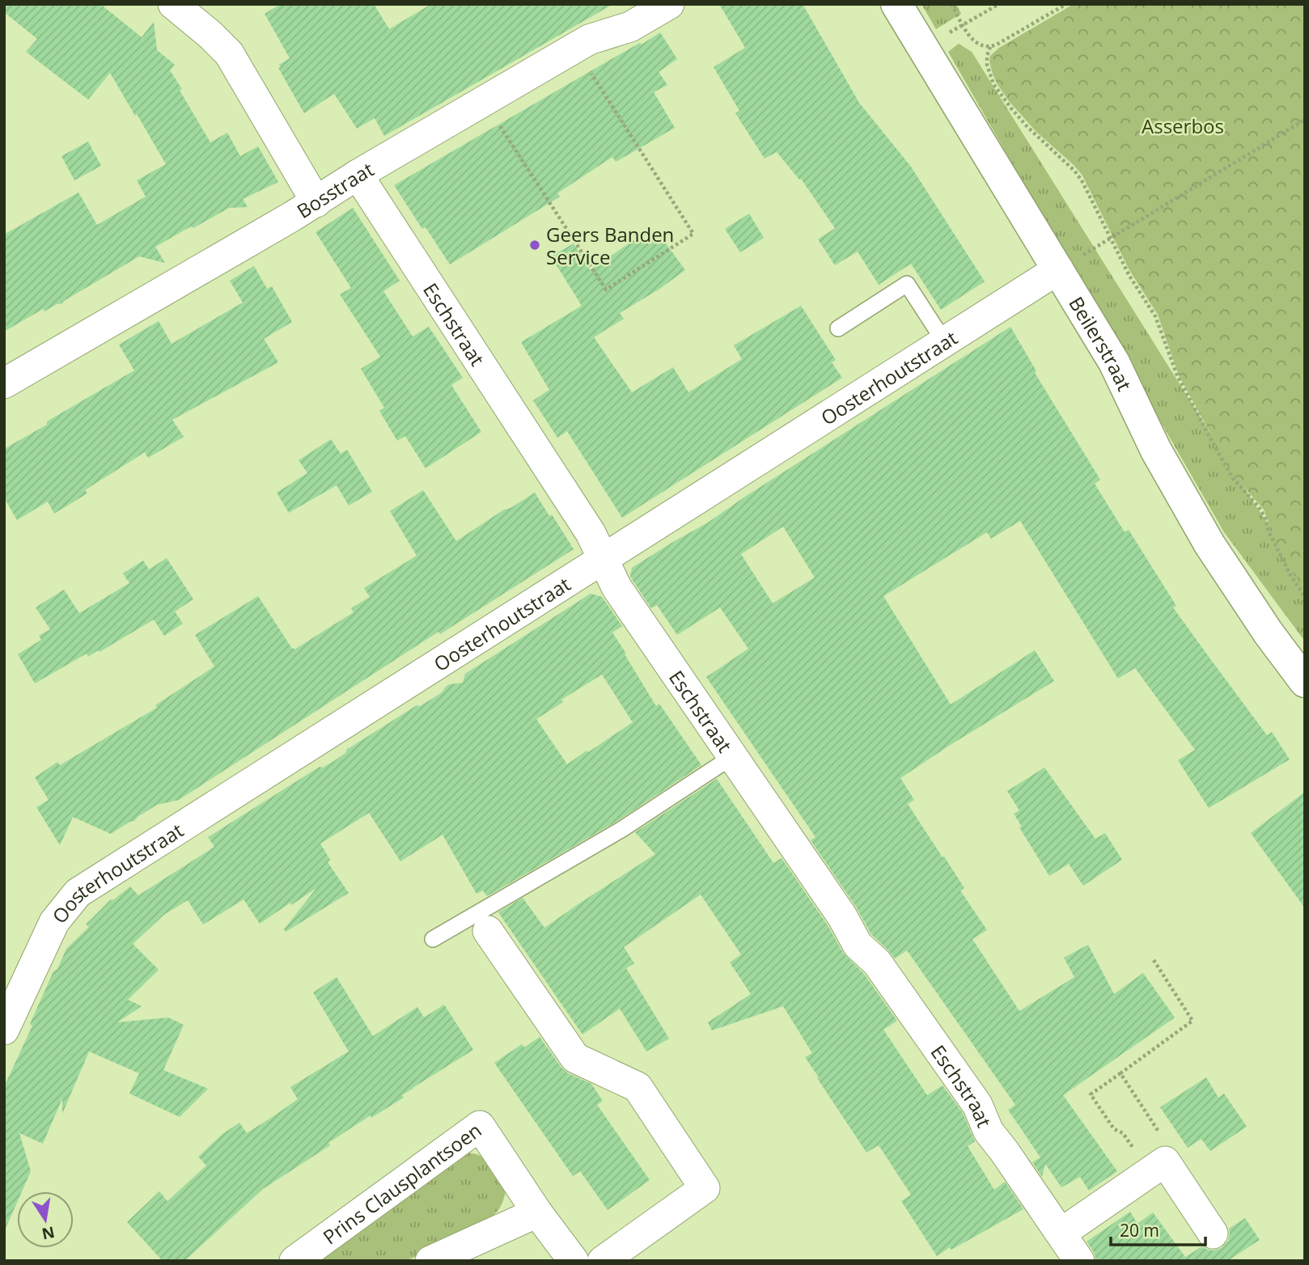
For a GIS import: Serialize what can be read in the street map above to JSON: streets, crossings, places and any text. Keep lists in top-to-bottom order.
{
  "streets": {
    "street": [
      "Bosstraat",
      "Eschstraat",
      "Beilerstraat",
      "Oosterhoutstraat",
      "Prins Clausplantsoen"
    ]
  },
  "crossings": [
    ["Bosstraat", "Eschstraat"],
    ["Eschstraat", "Oosterhoutstraat"],
    ["Beilerstraat", "Oosterhoutstraat"]
  ],
  "parks": ["Asserbos"],
  "places": ["Geers Banden Service"],
  "scale_bar": "20 m",
  "north": "bottom"
}
